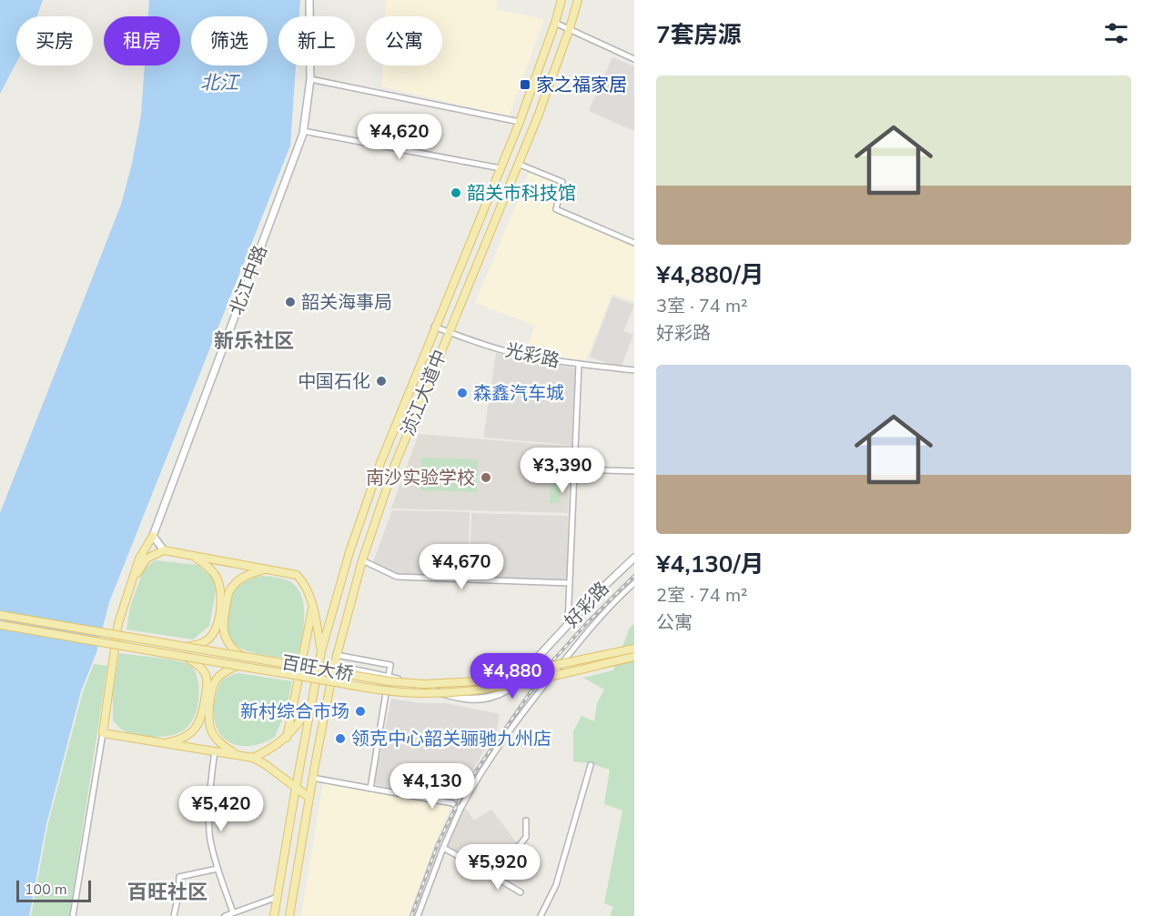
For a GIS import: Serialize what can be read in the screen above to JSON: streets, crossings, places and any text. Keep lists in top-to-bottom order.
{
  "streets": {
    "main road": ["浈江大道中", "百旺大桥"],
    "street": ["北江中路", "光彩路", "好彩路"]
  },
  "crossings": [
    ["光彩路", "浈江大道中"],
    ["浈江大道中", "好彩路"]
  ],
  "districts": ["新乐社区", "百旺社区"],
  "water": ["北江"],
  "places": {
    "transit": ["家之福家居"],
    "other": [
      "韶关市科技馆",
      "韶关海事局",
      "中国石化",
      "森鑫汽车城",
      "南沙实验学校",
      "新村综合市场",
      "领克中心韶关骊驰九州店"
    ]
  },
  "scale_bar": "100 m",
  "page": {
    "heading": "7套房源",
    "chip": [
      "买房",
      "租房",
      "筛选",
      "新上",
      "公寓"
    ],
    "list": [
      {
        "name": "¥4,880/月",
        "note": "3室 · 74 m² · 好彩路"
      },
      {
        "name": "¥4,130/月",
        "note": "2室 · 74 m² · 公寓"
      }
    ],
    "price": [
      "¥4,620",
      "¥3,390",
      "¥4,670",
      "¥4,880",
      "¥4,130",
      "¥5,420",
      "¥5,920"
    ],
    "scale": "100 m"
  }
}
